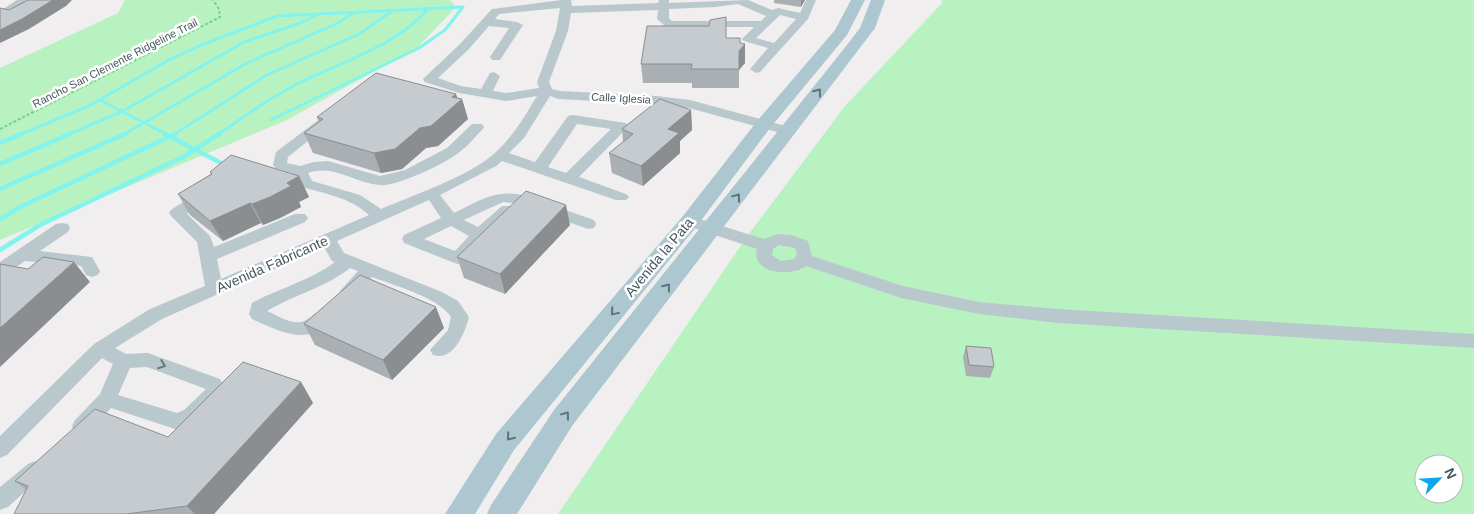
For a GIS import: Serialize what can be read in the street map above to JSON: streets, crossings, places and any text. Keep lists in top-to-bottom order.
{
  "streets": {
    "main road": ["Avenida la Pata"],
    "street": ["Calle Iglesia", "Avenida Fabricante"],
    "path": ["Rancho San Clemente Ridgeline Trail"]
  },
  "crossings": [
    ["Calle Iglesia", "Avenida la Pata"],
    ["Calle Iglesia", "Avenida Fabricante"]
  ],
  "north": "top right"
}
